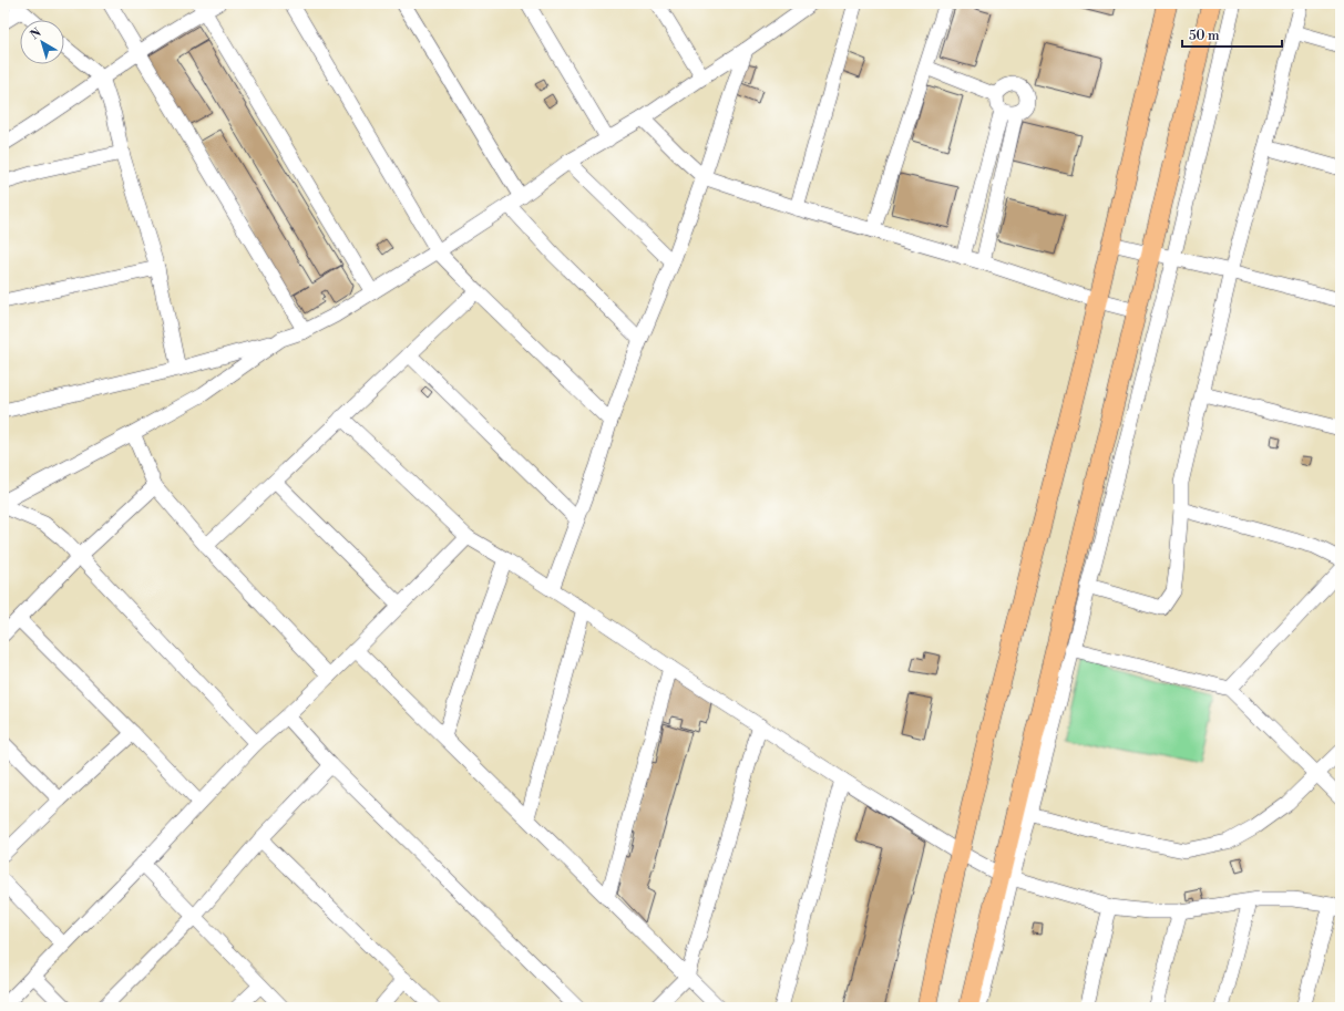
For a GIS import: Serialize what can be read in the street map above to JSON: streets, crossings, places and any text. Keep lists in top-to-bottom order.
{
  "scale_bar": "50 m",
  "north": "top left"
}
